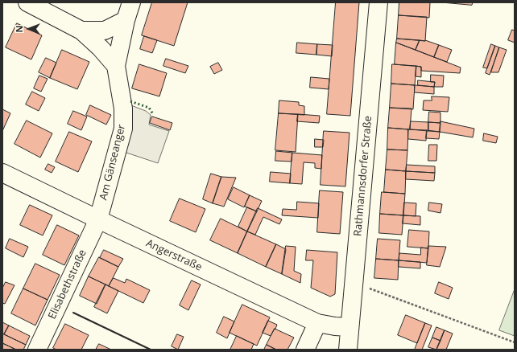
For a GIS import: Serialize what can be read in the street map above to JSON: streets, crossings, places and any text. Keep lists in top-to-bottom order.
{
  "streets": {
    "street": [
      "Am Gänseanger",
      "Rathmannsdorfer Straße",
      "Angerstraße",
      "Elisabethstraße"
    ]
  },
  "crossings": [
    ["Am Gänseanger", "Angerstraße"],
    ["Am Gänseanger", "Elisabethstraße"],
    ["Rathmannsdorfer Straße", "Angerstraße"],
    ["Angerstraße", "Elisabethstraße"]
  ],
  "north": "left"
}
